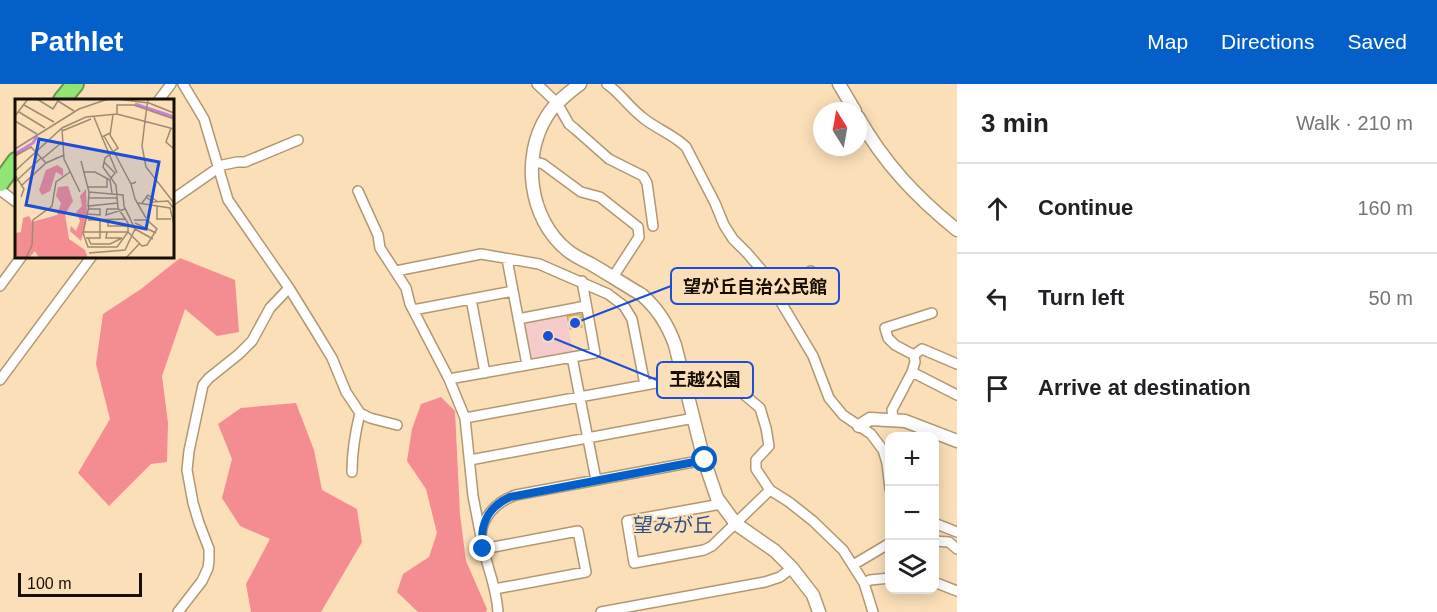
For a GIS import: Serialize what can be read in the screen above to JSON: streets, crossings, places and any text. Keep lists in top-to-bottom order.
{
  "districts": ["望みが丘"],
  "places": ["望が丘自治公民館", "王越公園"],
  "scale_bar": "100 m",
  "north": "top",
  "page": {
    "header": "Pathlet",
    "nav": ["Map", "Directions", "Saved"],
    "heading": ["3 min", "Walk · 210 m"],
    "list": [
      ["Continue", "160 m"],
      ["Turn left", "50 m"],
      "Arrive at destination"
    ],
    "map_buttons": ["+", "−"],
    "scale": "100 m"
  }
}
